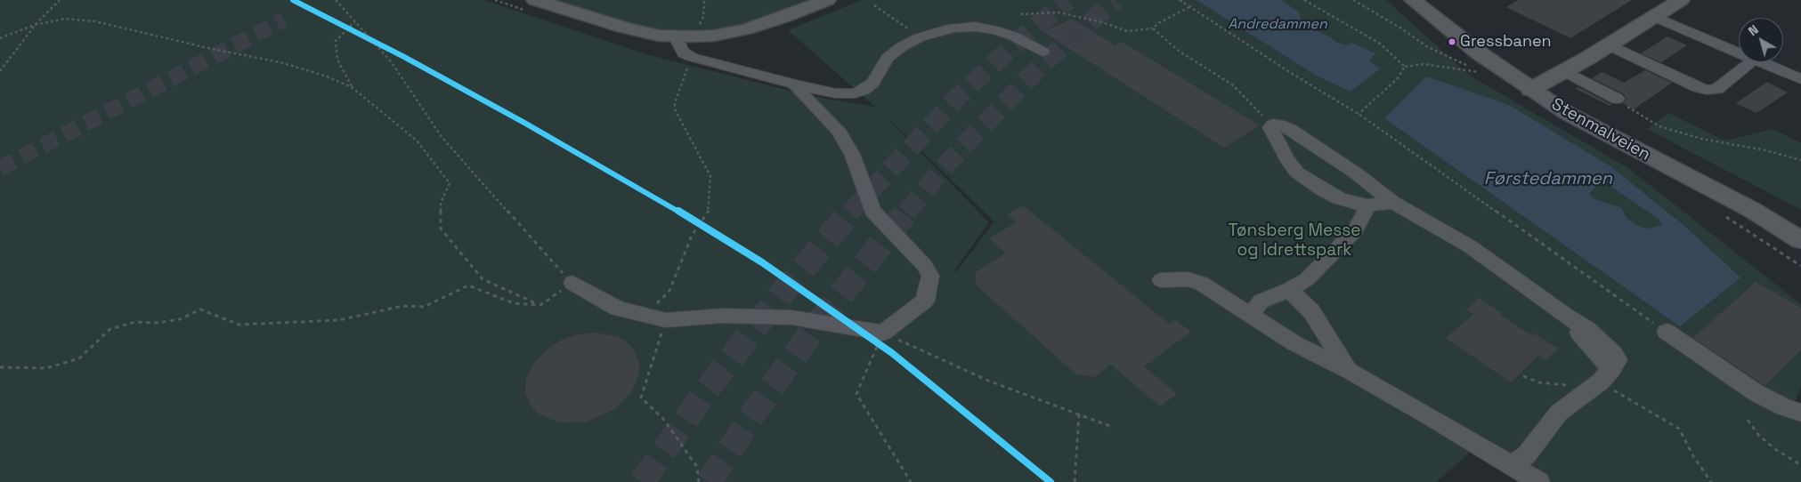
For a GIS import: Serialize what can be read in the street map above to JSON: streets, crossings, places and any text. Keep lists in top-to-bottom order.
{
  "streets": {
    "main road": ["Stenmalveien"]
  },
  "water": ["Andredammen", "Førstedammen"],
  "parks": ["Tønsberg Messe og Idrettspark"],
  "places": ["Gressbanen"],
  "north": "top left"
}
